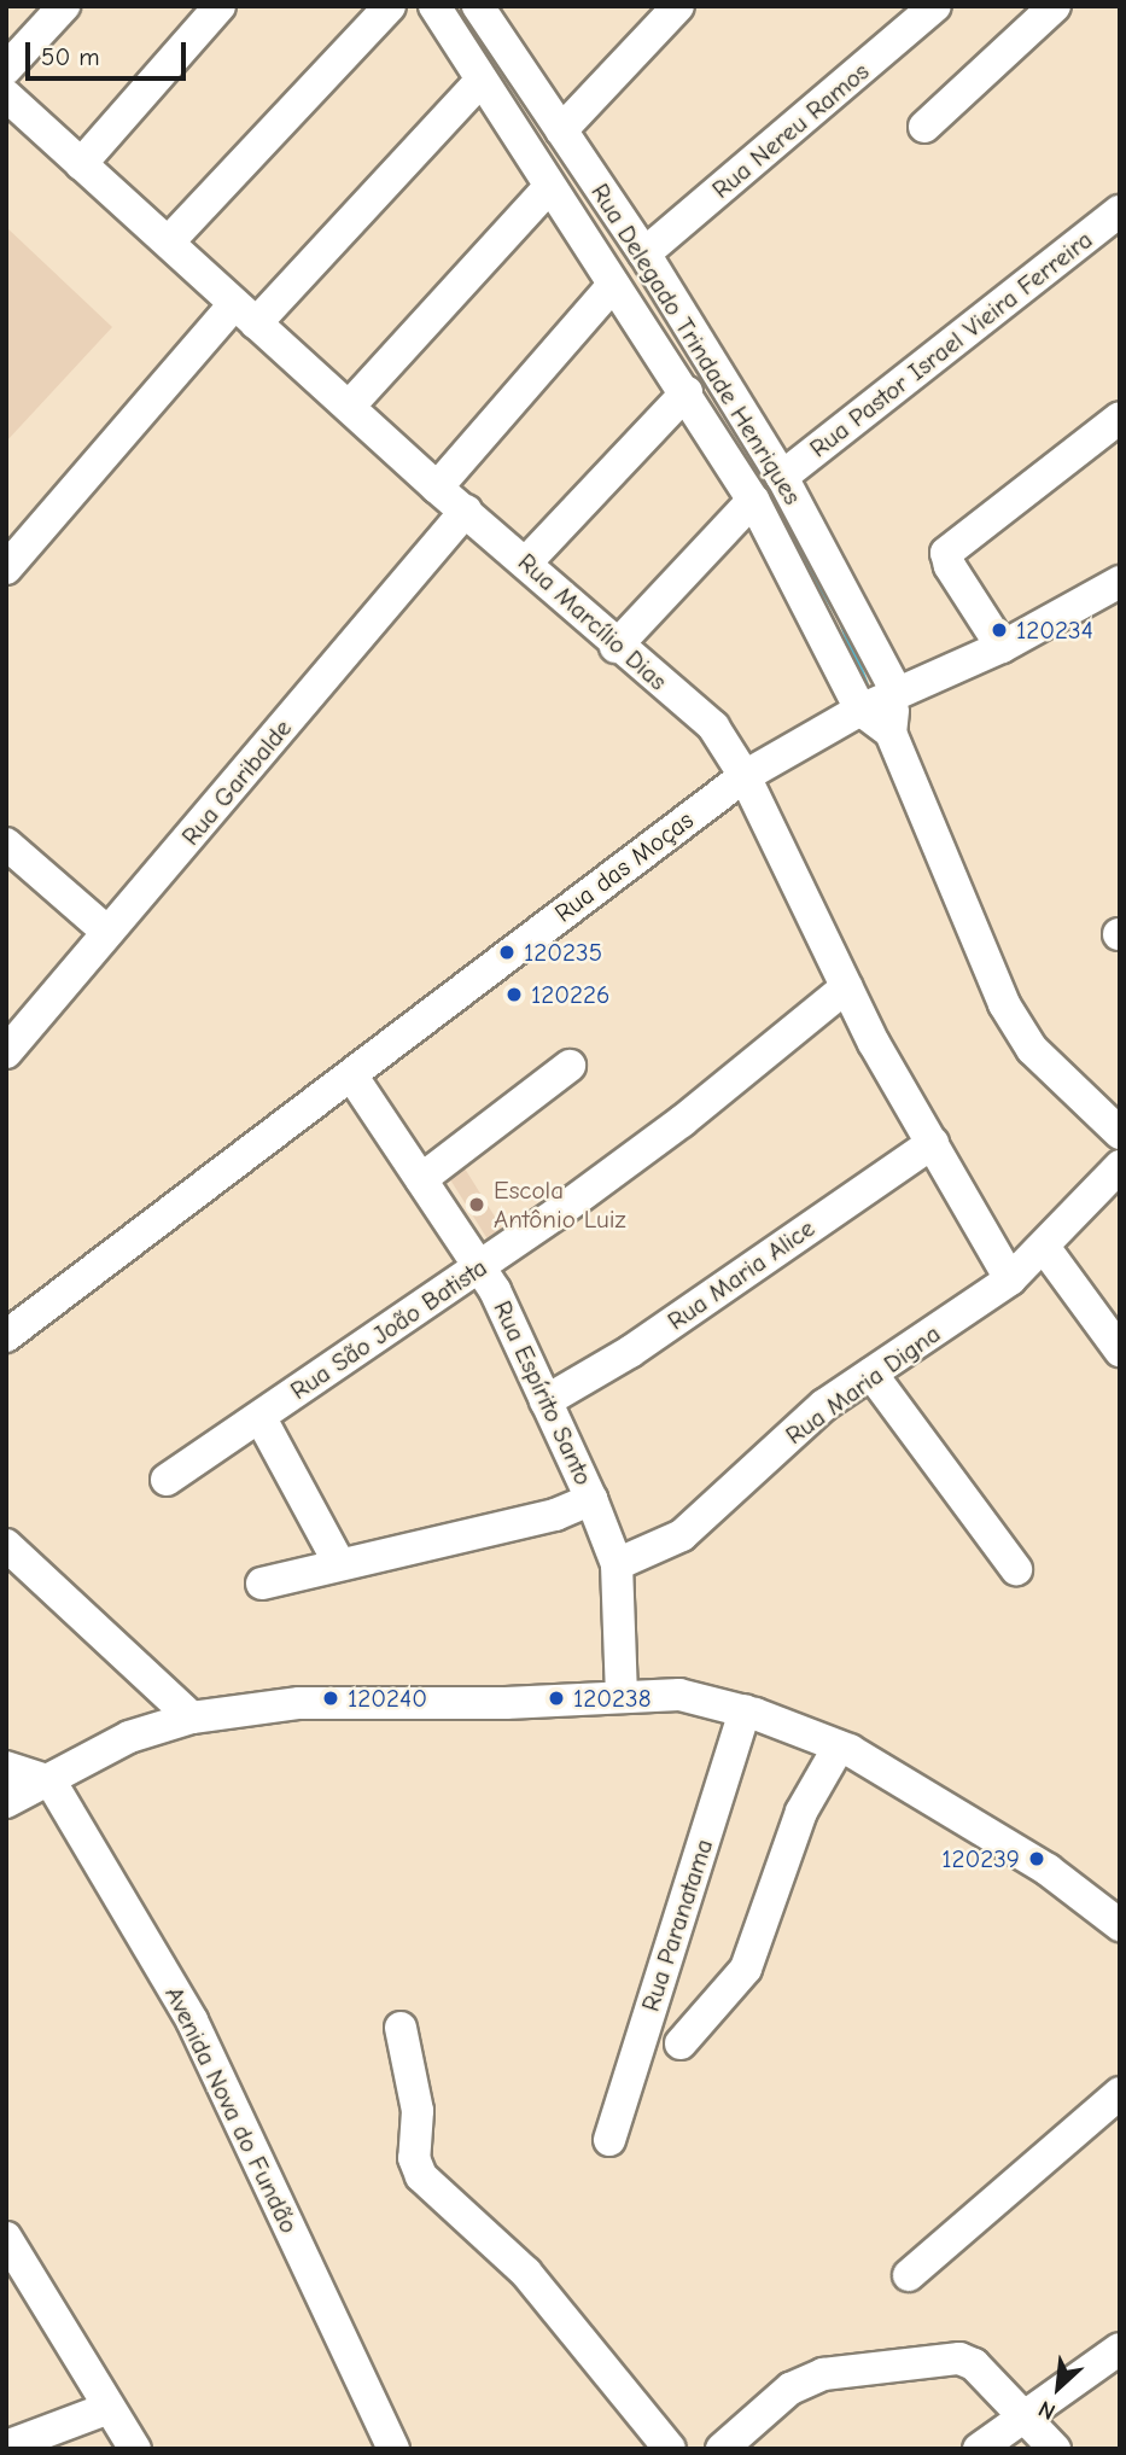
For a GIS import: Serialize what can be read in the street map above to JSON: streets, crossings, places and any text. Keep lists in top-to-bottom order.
{
  "streets": {
    "street": [
      "Rua Nereu Ramos",
      "Rua Delegado Trindade Henriques",
      "Rua Pastor Israel Vieira Ferreira",
      "Rua Marcílio Dias",
      "Rua Garibalde",
      "Rua das Moças",
      "Rua Maria Alice",
      "Rua São João Batista",
      "Rua Maria Digna",
      "Rua Espírito Santo",
      "Rua Paranatama",
      "Avenida Nova do Fundão"
    ]
  },
  "crossings": [
    ["Rua Nereu Ramos", "Rua Delegado Trindade Henriques"],
    ["Rua Delegado Trindade Henriques", "Rua Pastor Israel Vieira Ferreira"],
    ["Rua Delegado Trindade Henriques", "Rua Marcílio Dias"],
    ["Rua Delegado Trindade Henriques", "Rua das Moças"],
    ["Rua Marcílio Dias", "Rua Garibalde"],
    ["Rua Marcílio Dias", "Rua das Moças"],
    ["Rua Marcílio Dias", "Rua Maria Alice"],
    ["Rua Marcílio Dias", "Rua São João Batista"],
    ["Rua Marcílio Dias", "Rua Maria Digna"],
    ["Rua das Moças", "Rua Espírito Santo"],
    ["Rua Maria Alice", "Rua Espírito Santo"],
    ["Rua São João Batista", "Rua Espírito Santo"],
    ["Rua Maria Digna", "Rua Espírito Santo"]
  ],
  "places": [
    "120234",
    "120235",
    "120226",
    "Escola Antônio Luiz",
    "120240",
    "120238",
    "120239"
  ],
  "scale_bar": "50 m",
  "north": "bottom left"
}
